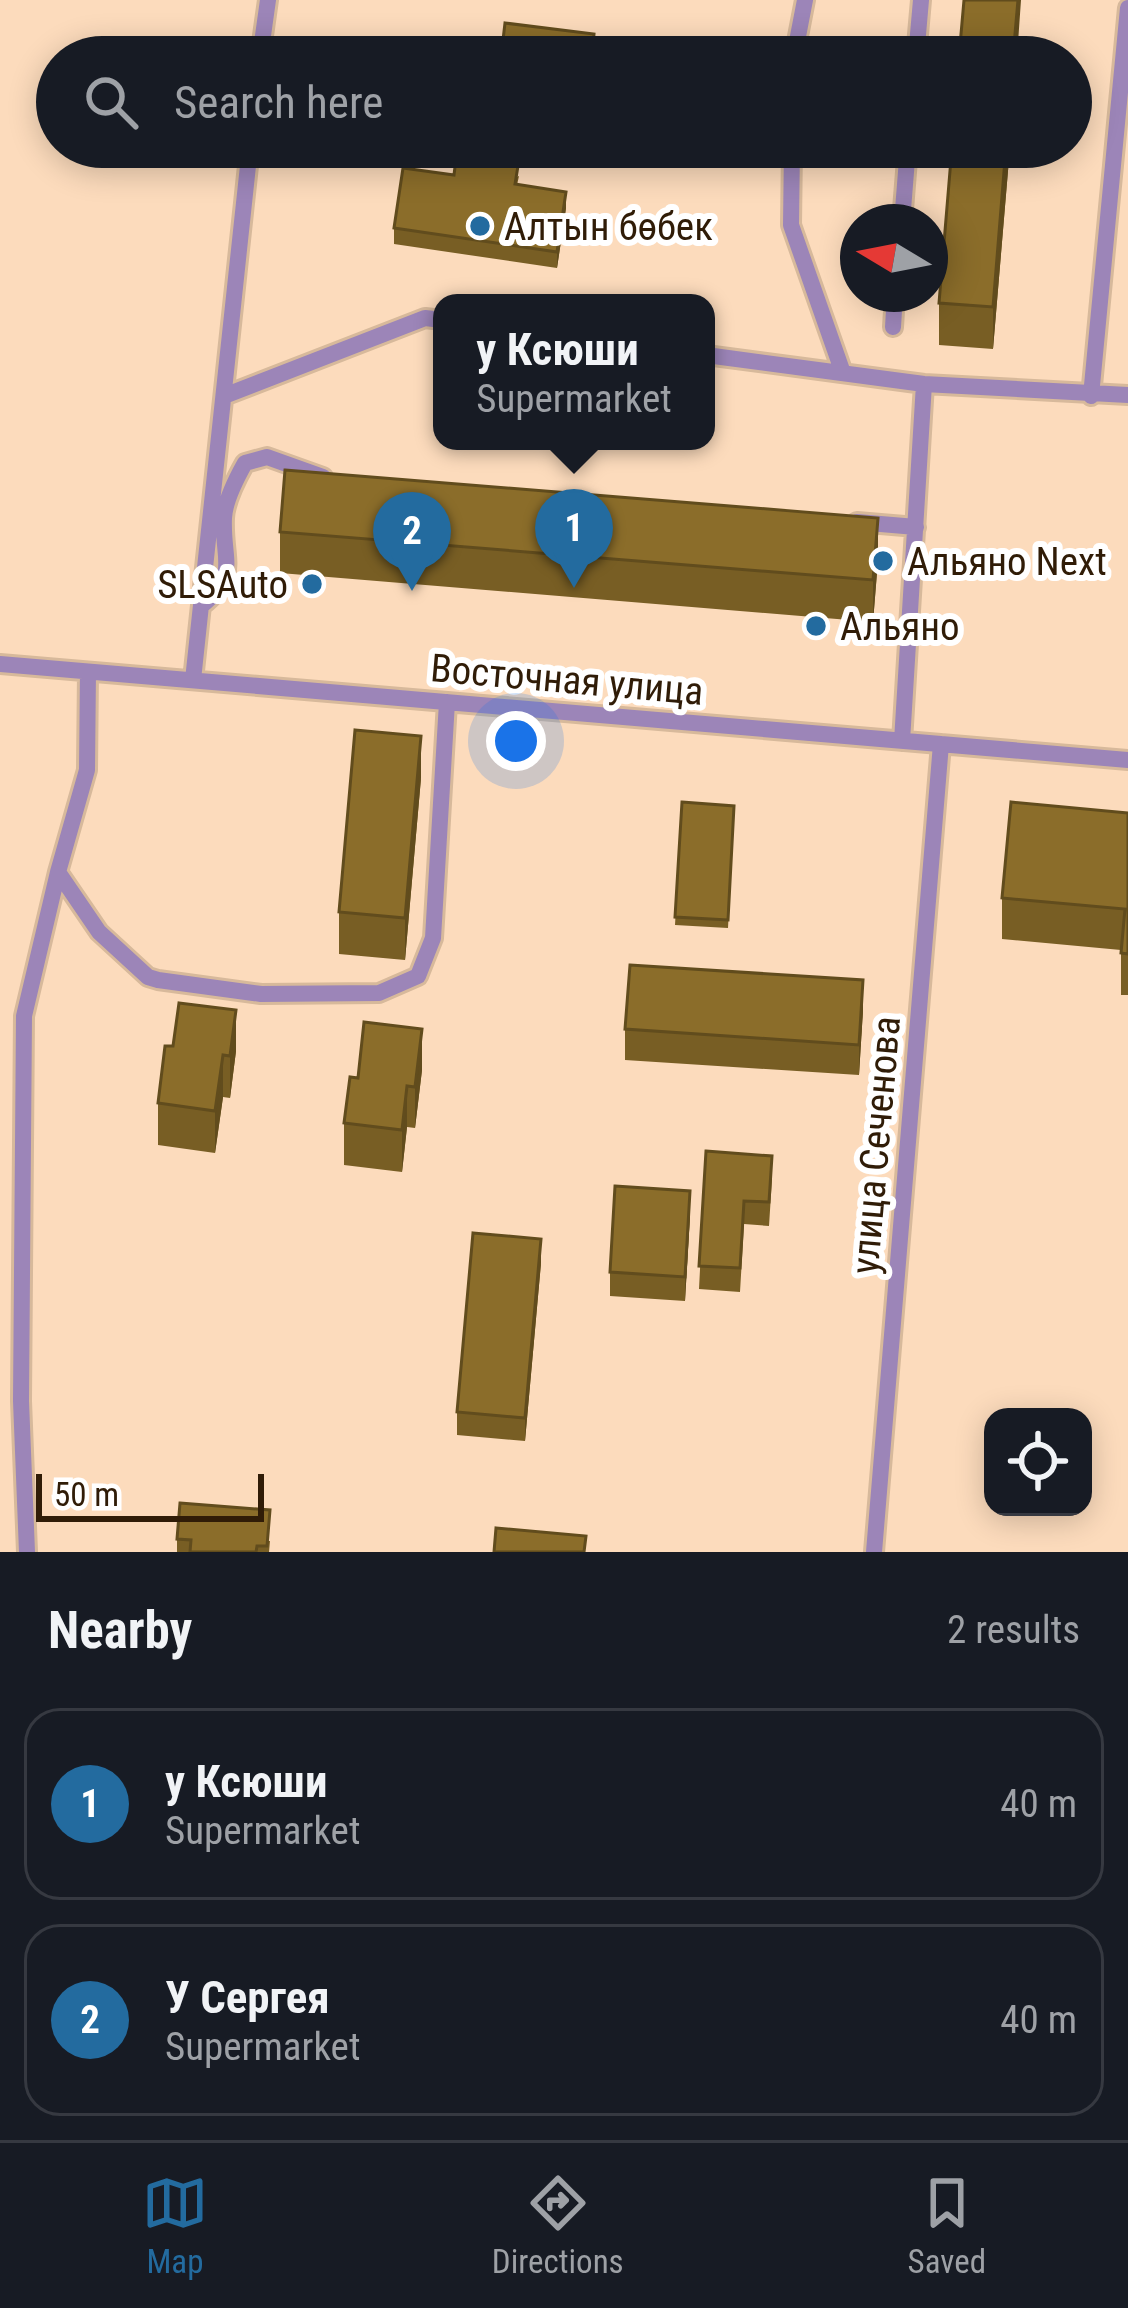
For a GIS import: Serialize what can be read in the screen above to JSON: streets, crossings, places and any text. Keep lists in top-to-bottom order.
{
  "streets": {
    "lane": ["Восточная улица", "улица Сеченова"]
  },
  "crossings": [
    ["Восточная улица", "улица Сеченова"]
  ],
  "places": [
    "Алтын бөбек",
    "Альяно Next",
    "SLSAuto",
    "Альяно"
  ],
  "scale_bar": "50 m",
  "north": "left",
  "page": {
    "search": "Search here",
    "popup": ["у Ксюши", "Supermarket"],
    "pins": ["1", "2"],
    "scale": "50 m",
    "heading": ["Nearby", "2 results"],
    "list": [
      {
        "mark": "1",
        "name": "у Ксюши",
        "note": "Supermarket",
        "value": "40 m"
      },
      {
        "mark": "2",
        "name": "У Сергея",
        "note": "Supermarket",
        "value": "40 m"
      }
    ],
    "nav": ["Map", "Directions", "Saved"]
  }
}
